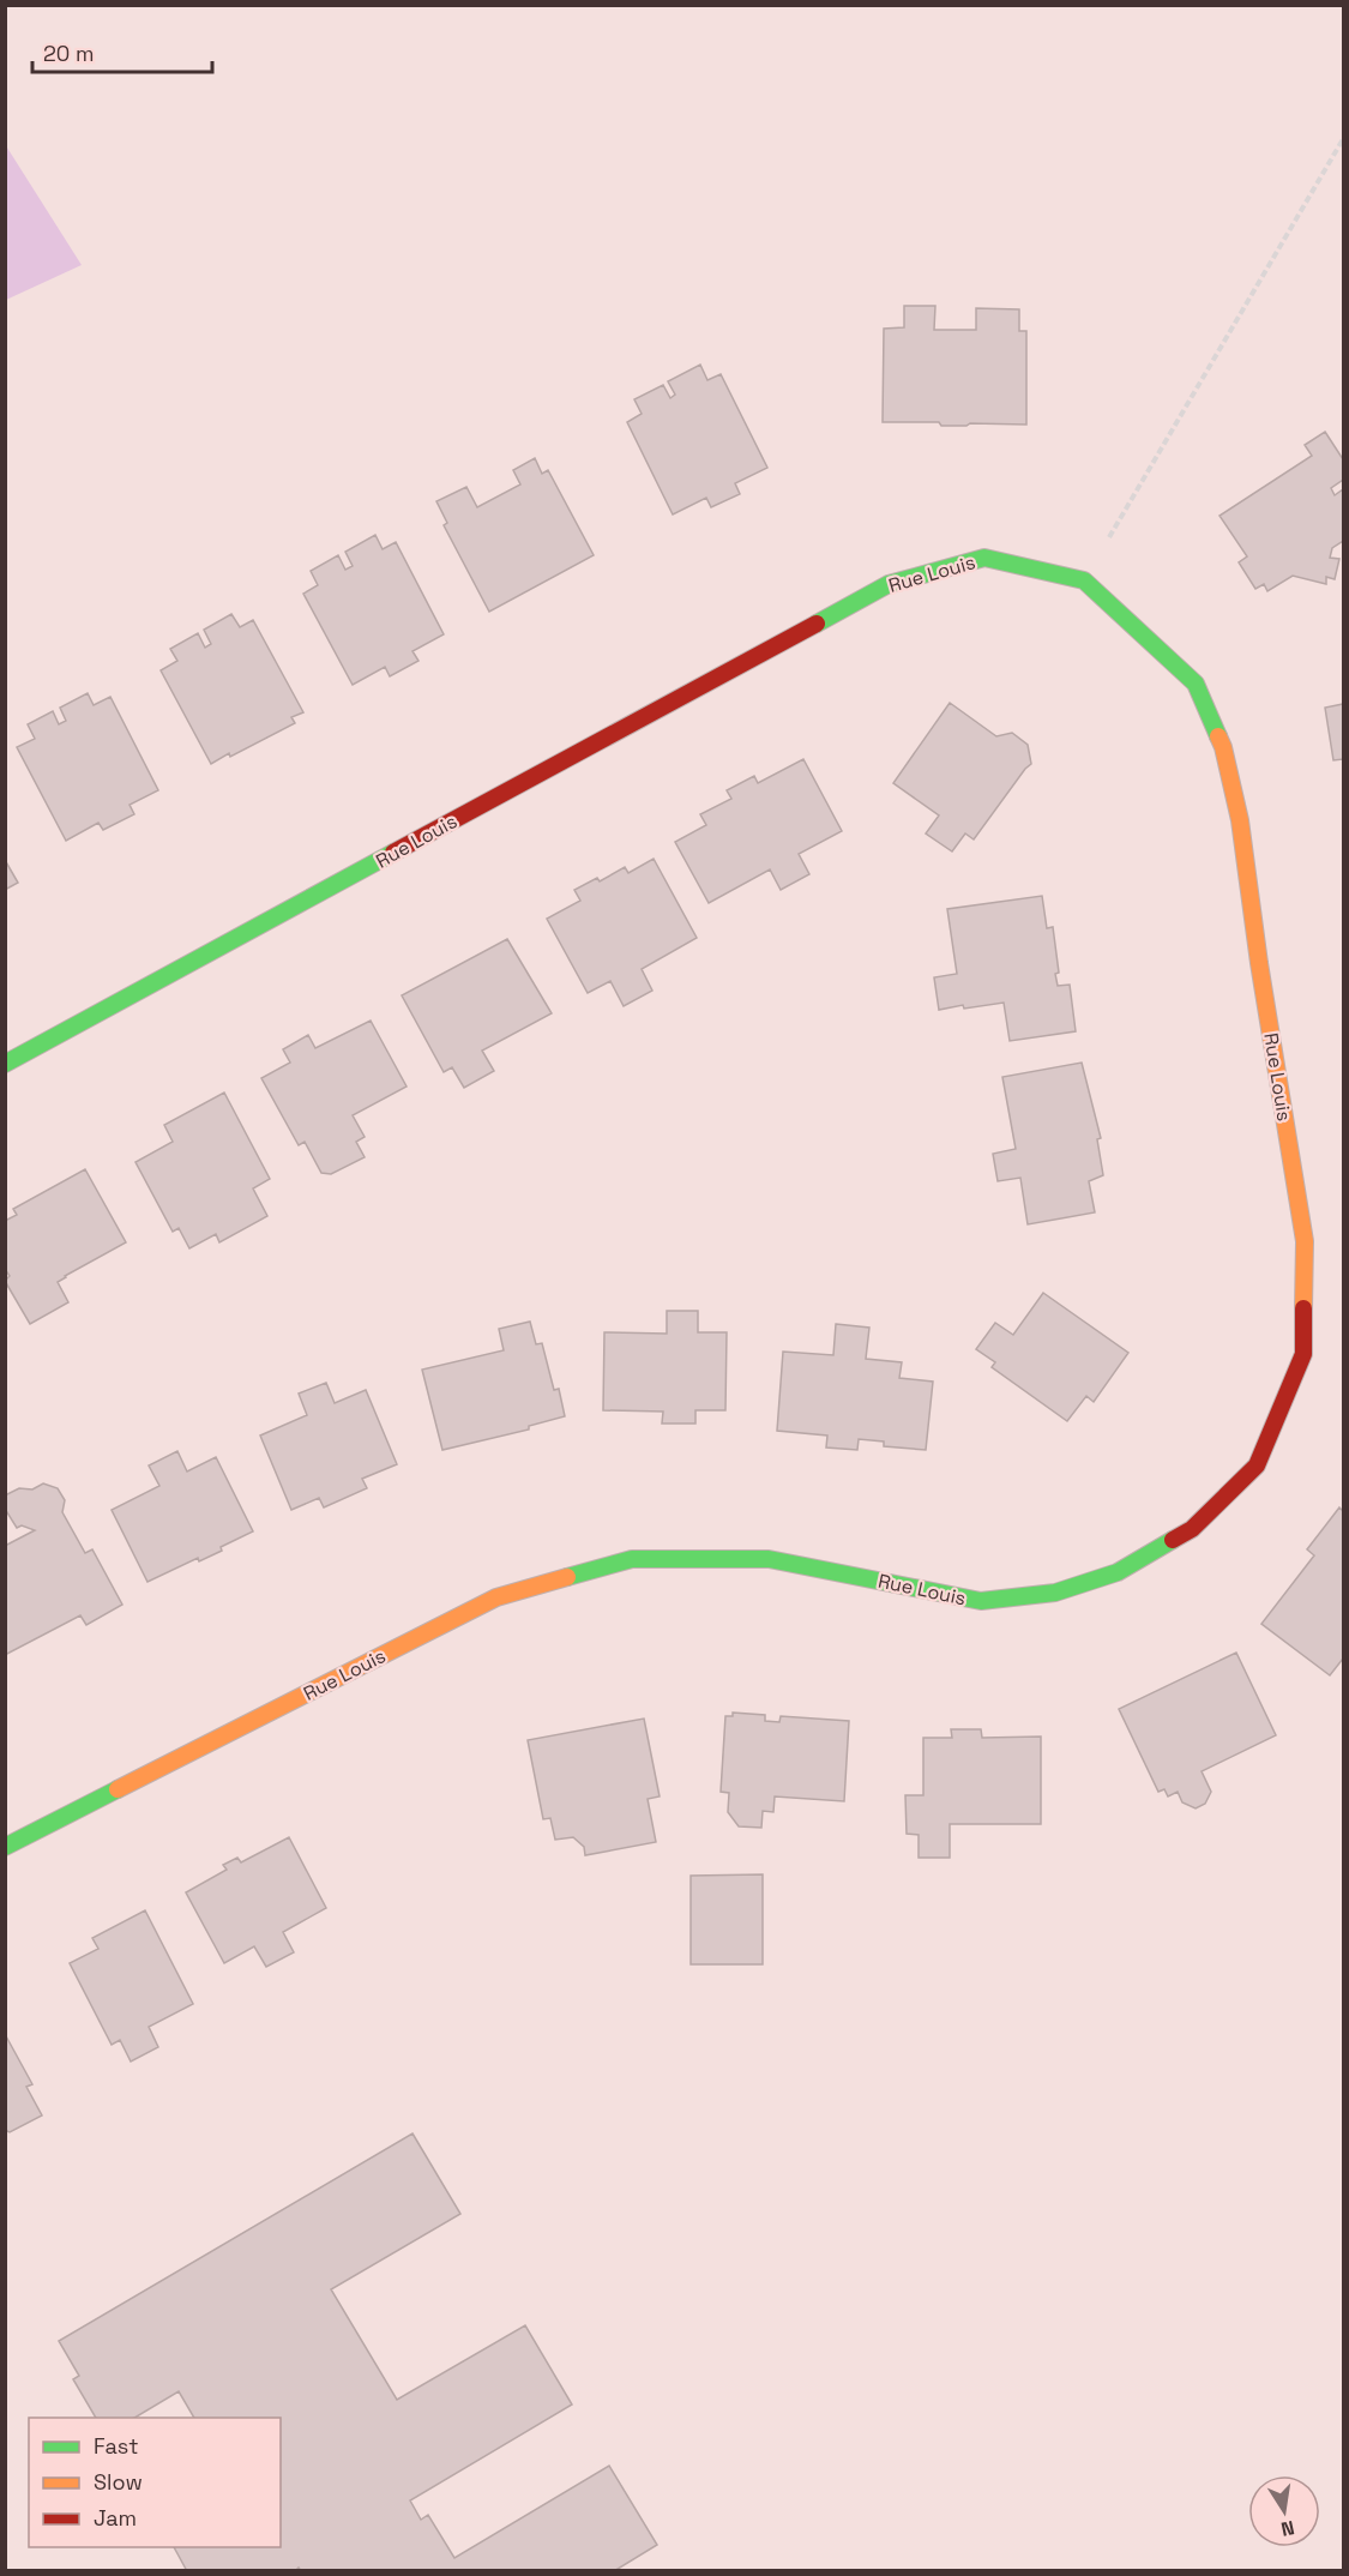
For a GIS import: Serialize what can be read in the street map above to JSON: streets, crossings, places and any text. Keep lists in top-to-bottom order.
{
  "streets": {
    "street": ["Rue Louis"]
  },
  "legend": ["Fast", "Slow", "Jam"],
  "scale_bar": "20 m",
  "north": "bottom"
}
